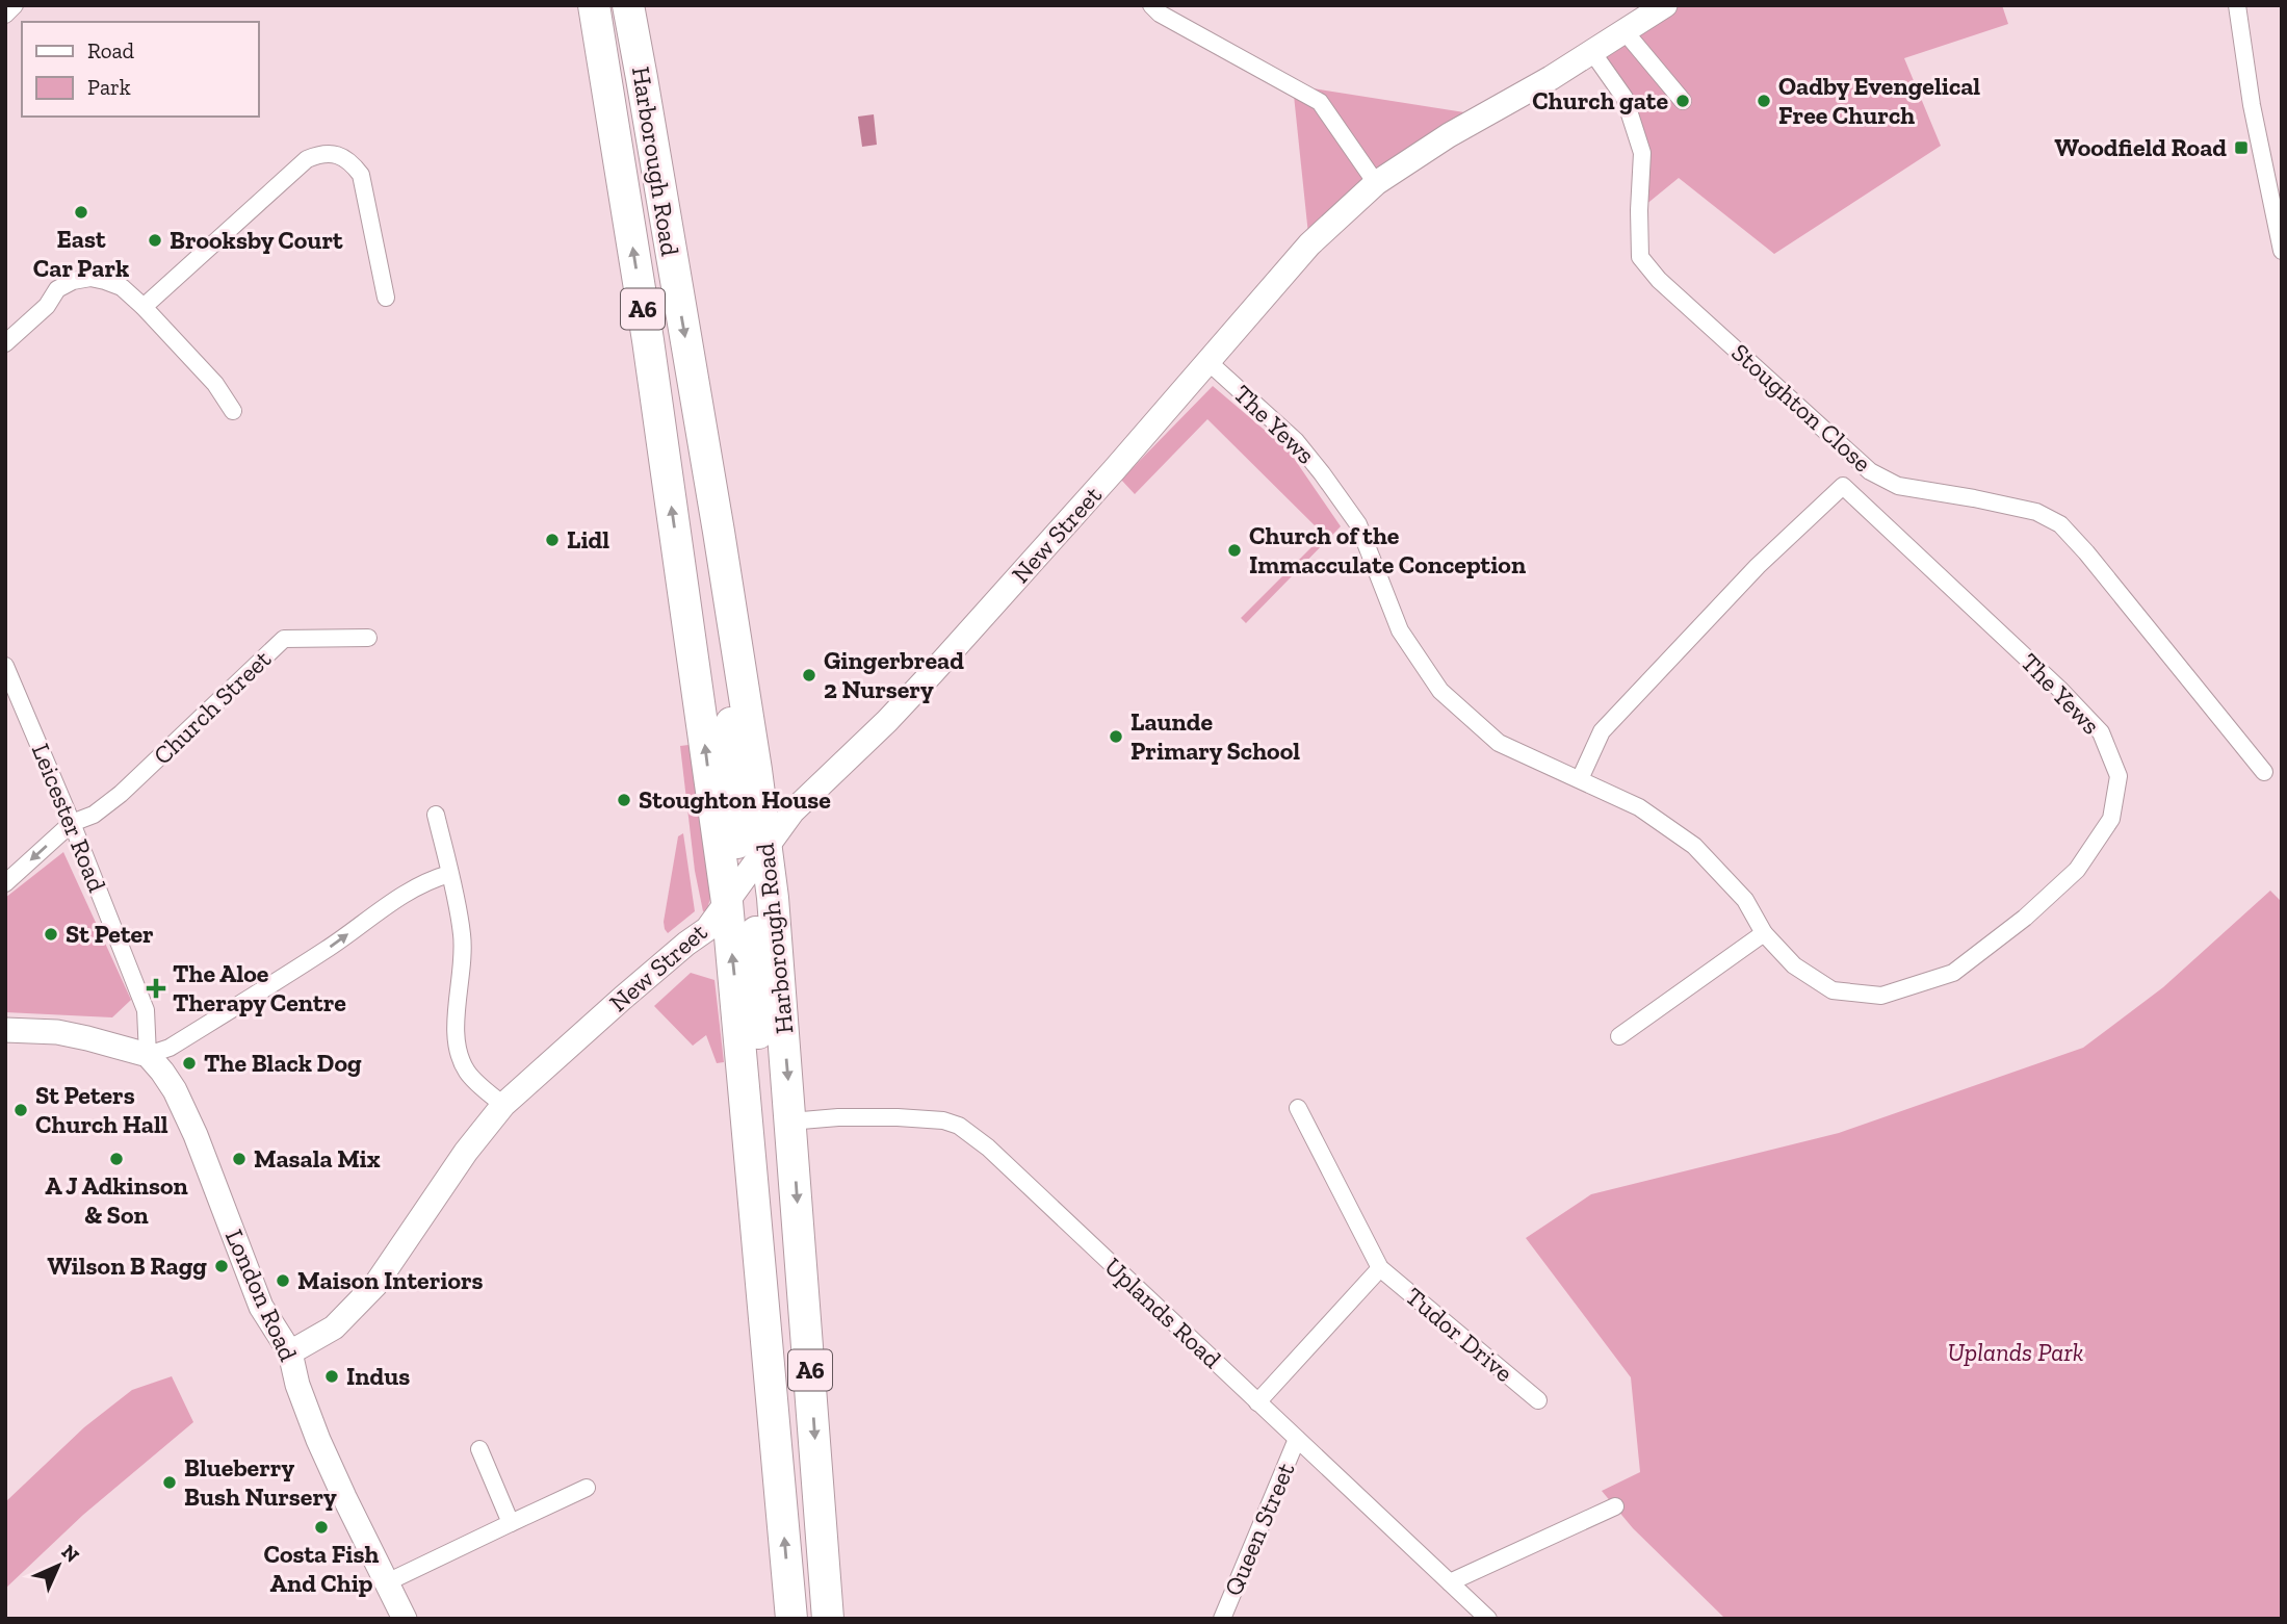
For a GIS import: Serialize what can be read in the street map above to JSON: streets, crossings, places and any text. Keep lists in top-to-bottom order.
{
  "streets": {
    "highway": ["Harborough Road", "A6"],
    "main road": ["New Street", "London Road"],
    "street": [
      "Stoughton Close",
      "The Yews",
      "Church Street",
      "Leicester Road",
      "Uplands Road",
      "Tudor Drive",
      "Queen Street"
    ]
  },
  "crossings": [
    ["Harborough Road", "A6"],
    ["Harborough Road", "New Street"],
    ["Harborough Road", "Uplands Road"],
    ["A6", "New Street"],
    ["Stoughton Close", "New Street"],
    ["The Yews", "New Street"],
    ["New Street", "London Road"],
    ["Church Street", "Leicester Road"],
    ["Leicester Road", "London Road"],
    ["Uplands Road", "Tudor Drive"],
    ["Uplands Road", "Queen Street"]
  ],
  "parks": ["Uplands Park"],
  "places": {
    "other": [
      "Church gate",
      "Oadby Evengelical Free Church",
      "East Car Park",
      "Brooksby Court",
      "Lidl",
      "Church of the Immacculate Conception",
      "Gingerbread 2 Nursery",
      "Launde Primary School",
      "Stoughton House",
      "St Peter",
      "The Black Dog",
      "St Peters Church Hall",
      "A J Adkinson & Son",
      "Masala Mix",
      "Wilson B Ragg",
      "Maison Interiors",
      "Indus",
      "Blueberry Bush Nursery",
      "Costa Fish And Chip"
    ],
    "transit": ["Woodfield Road"],
    "health": ["The Aloe Therapy Centre"]
  },
  "legend": ["Road", "Park"],
  "north": "top right"
}
